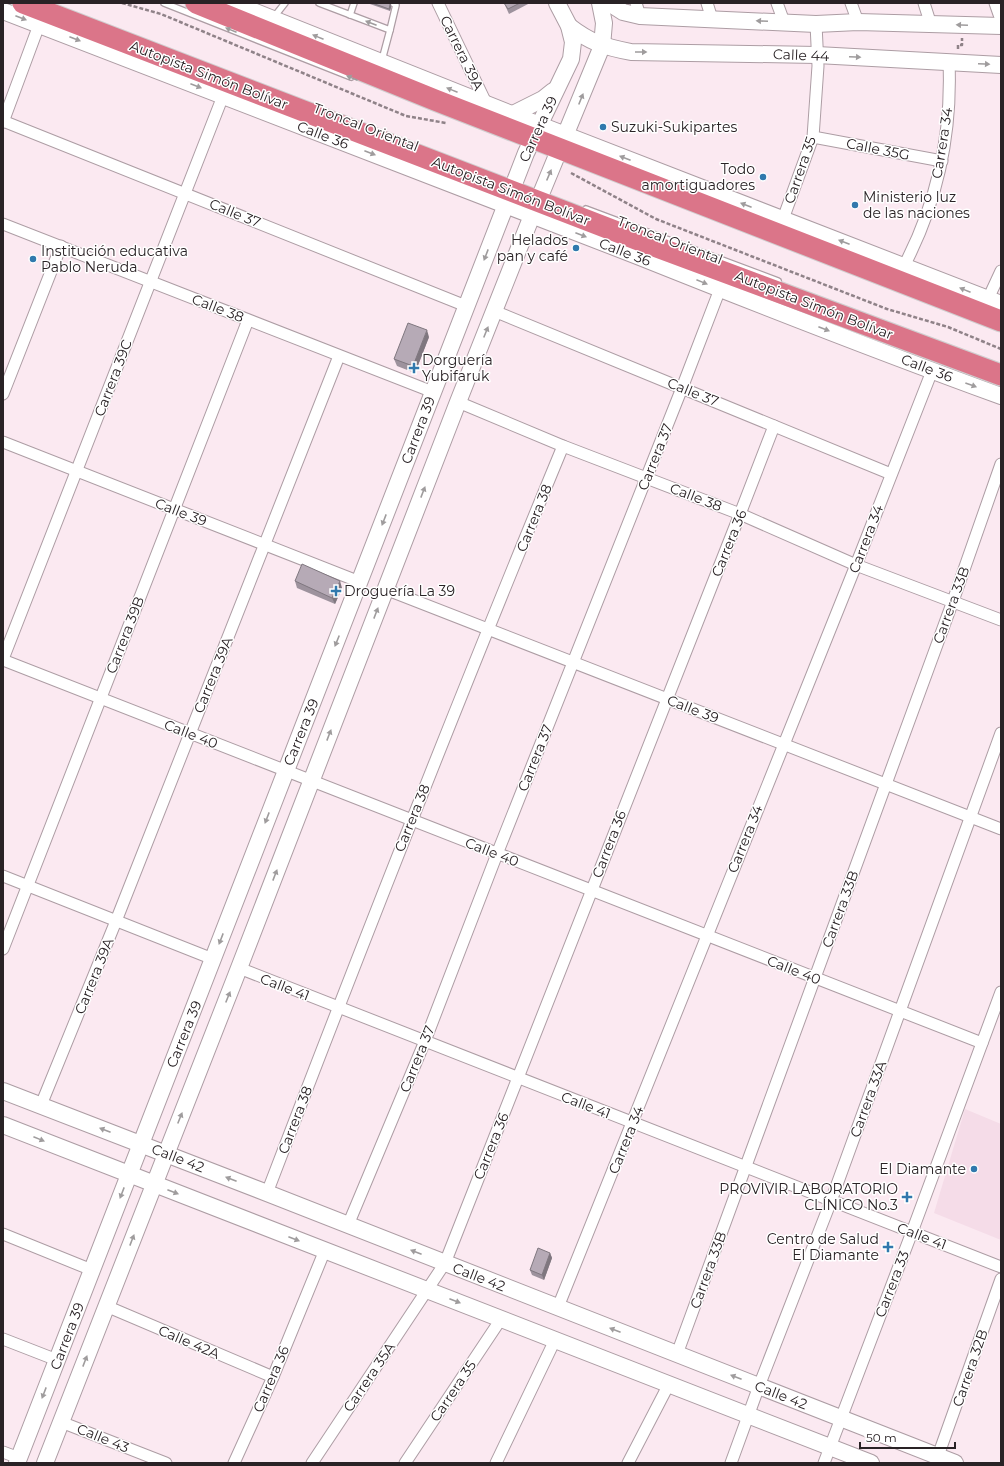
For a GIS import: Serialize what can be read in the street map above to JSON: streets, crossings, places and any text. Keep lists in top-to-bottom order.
{
  "streets": {
    "highway": ["Autopista Simón Bolívar"],
    "main road": [
      "Calle 44",
      "Carrera 39",
      "Calle 36",
      "Calle 42"
    ],
    "street": [
      "Carrera 39A",
      "Carrera 34",
      "Calle 35G",
      "Carrera 35",
      "Calle 37",
      "Calle 38",
      "Carrera 39C",
      "Carrera 37",
      "Calle 39",
      "Carrera 38",
      "Carrera 36",
      "Carrera 33B",
      "Carrera 39B",
      "Calle 40",
      "Calle 41",
      "Carrera 33A",
      "Carrera 33",
      "Calle 42A",
      "Carrera 32B",
      "Carrera 35A",
      "Calle 43"
    ],
    "lane": ["Troncal Oriental"]
  },
  "crossings": [
    ["Carrera 39A", "Calle 38"],
    ["Carrera 39A", "Calle 39"],
    ["Carrera 39A", "Calle 40"],
    ["Carrera 39A", "Calle 42"],
    ["Calle 44", "Carrera 39"],
    ["Calle 44", "Carrera 34"],
    ["Calle 44", "Carrera 35"],
    ["Autopista Simón Bolívar", "Carrera 39"],
    ["Autopista Simón Bolívar", "Calle 36"],
    ["Carrera 39", "Calle 37"],
    ["Carrera 39", "Calle 38"],
    ["Carrera 39", "Calle 39"],
    ["Carrera 39", "Calle 40"],
    ["Carrera 39", "Calle 41"],
    ["Carrera 39", "Calle 42"],
    ["Carrera 39", "Calle 42A"],
    ["Carrera 39", "Calle 43"],
    ["Calle 36", "Carrera 34"],
    ["Calle 36", "Carrera 39C"],
    ["Calle 36", "Carrera 37"],
    ["Carrera 34", "Calle 35G"],
    ["Carrera 34", "Calle 37"],
    ["Carrera 34", "Calle 38"],
    ["Carrera 34", "Calle 39"],
    ["Carrera 34", "Calle 40"],
    ["Carrera 34", "Calle 41"],
    ["Carrera 34", "Calle 42"],
    ["Calle 35G", "Carrera 35"],
    ["Calle 37", "Carrera 39C"],
    ["Calle 37", "Carrera 37"],
    ["Calle 37", "Carrera 36"],
    ["Calle 38", "Carrera 39C"],
    ["Calle 38", "Carrera 37"],
    ["Calle 38", "Carrera 38"],
    ["Calle 38", "Carrera 36"],
    ["Calle 38", "Carrera 33B"],
    ["Calle 38", "Carrera 39B"],
    ["Carrera 39C", "Calle 39"],
    ["Carrera 39C", "Calle 40"],
    ["Carrera 37", "Calle 39"],
    ["Carrera 37", "Calle 40"],
    ["Carrera 37", "Calle 41"],
    ["Carrera 37", "Calle 42"],
    ["Calle 39", "Carrera 38"],
    ["Calle 39", "Carrera 36"],
    ["Calle 39", "Carrera 33B"],
    ["Calle 39", "Carrera 39B"],
    ["Calle 39", "Carrera 33A"],
    ["Carrera 38", "Calle 40"],
    ["Carrera 38", "Calle 41"],
    ["Carrera 38", "Calle 42"],
    ["Carrera 36", "Calle 40"],
    ["Carrera 36", "Calle 41"],
    ["Carrera 36", "Calle 42"],
    ["Carrera 36", "Calle 42A"],
    ["Carrera 33B", "Calle 40"],
    ["Carrera 33B", "Calle 41"],
    ["Carrera 33B", "Calle 42"],
    ["Carrera 39B", "Calle 40"],
    ["Calle 40", "Carrera 33A"],
    ["Calle 40", "Carrera 33"],
    ["Calle 41", "Carrera 33A"],
    ["Calle 41", "Carrera 33"],
    ["Carrera 33A", "Calle 42"],
    ["Calle 42", "Carrera 33"],
    ["Calle 42", "Carrera 32B"]
  ],
  "places": {
    "other": [
      "Suzuki-Sukipartes",
      "Todo amortiguadores",
      "Ministerio luz de las naciones",
      "Helados pan y café",
      "Institución educativa Pablo Neruda",
      "El Diamante"
    ],
    "health": [
      "Dorguería Yubifaruk",
      "Droguería La 39",
      "PROVIVIR LABORATORIO CLÍNICO No.3",
      "Centro de Salud El Diamante"
    ]
  },
  "scale_bar": "50 m"
}
